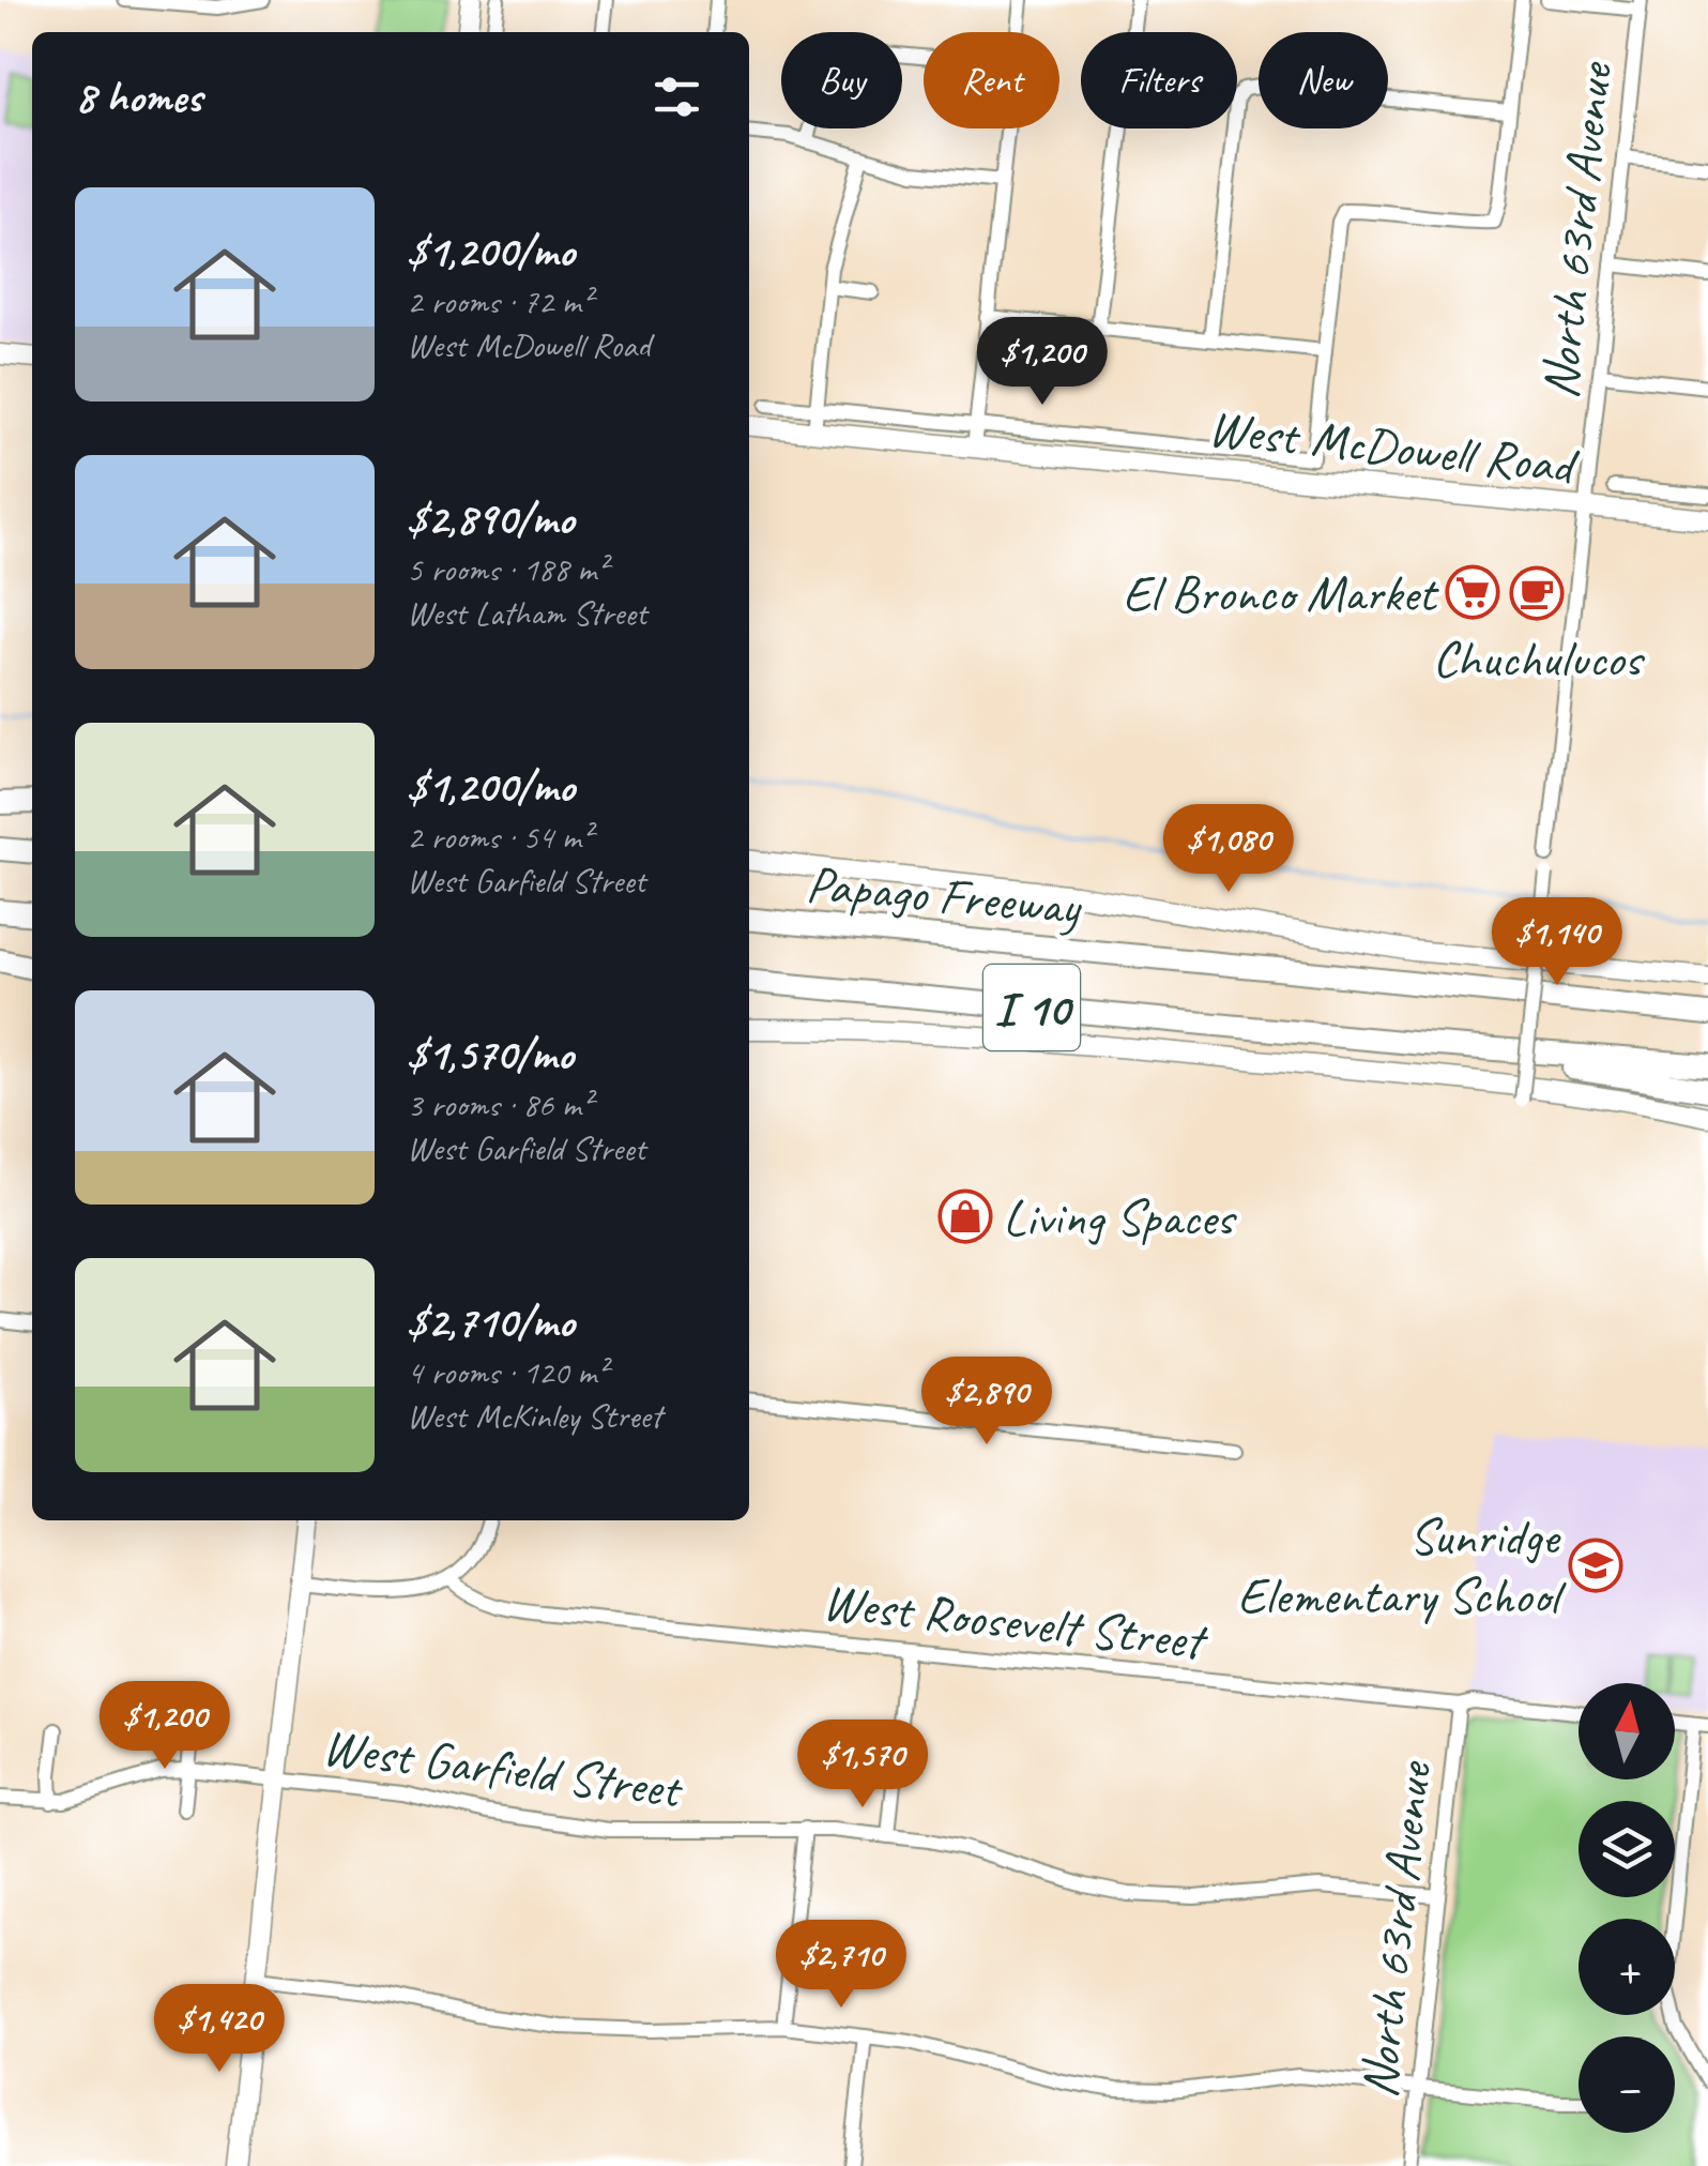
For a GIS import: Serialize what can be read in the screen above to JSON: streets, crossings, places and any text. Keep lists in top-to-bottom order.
{
  "streets": {
    "highway": ["Papago Freeway", "I 10"],
    "main road": ["West McDowell Road"],
    "street": ["North 63rd Avenue", "West Roosevelt Street", "West Garfield Street"]
  },
  "crossings": [
    ["North 63rd Avenue", "West McDowell Road"],
    ["North 63rd Avenue", "West Roosevelt Street"],
    ["North 63rd Avenue", "West Garfield Street"]
  ],
  "places": {
    "supermarket": ["El Bronco Market"],
    "cafe": ["Chuchulucos"],
    "shop": ["Living Spaces"],
    "school or university": ["Sunridge Elementary School"]
  },
  "north": "top",
  "page": {
    "chip": [
      "Buy",
      "Rent",
      "Filters",
      "New"
    ],
    "heading": "8 homes",
    "list": [
      {
        "name": "$1,200/mo",
        "note": "2 rooms · 72 m² · West McDowell Road"
      },
      {
        "name": "$2,890/mo",
        "note": "5 rooms · 188 m² · West Latham Street"
      },
      {
        "name": "$1,200/mo",
        "note": "2 rooms · 54 m² · West Garfield Street"
      },
      {
        "name": "$1,570/mo",
        "note": "3 rooms · 86 m² · West Garfield Street"
      },
      {
        "name": "$2,710/mo",
        "note": "4 rooms · 120 m² · West McKinley Street"
      }
    ],
    "price": [
      "$1,200",
      "$1,080",
      "$1,140",
      "$2,890",
      "$1,200",
      "$1,570",
      "$2,710",
      "$1,420"
    ],
    "map_buttons": ["+", "−"]
  }
}
